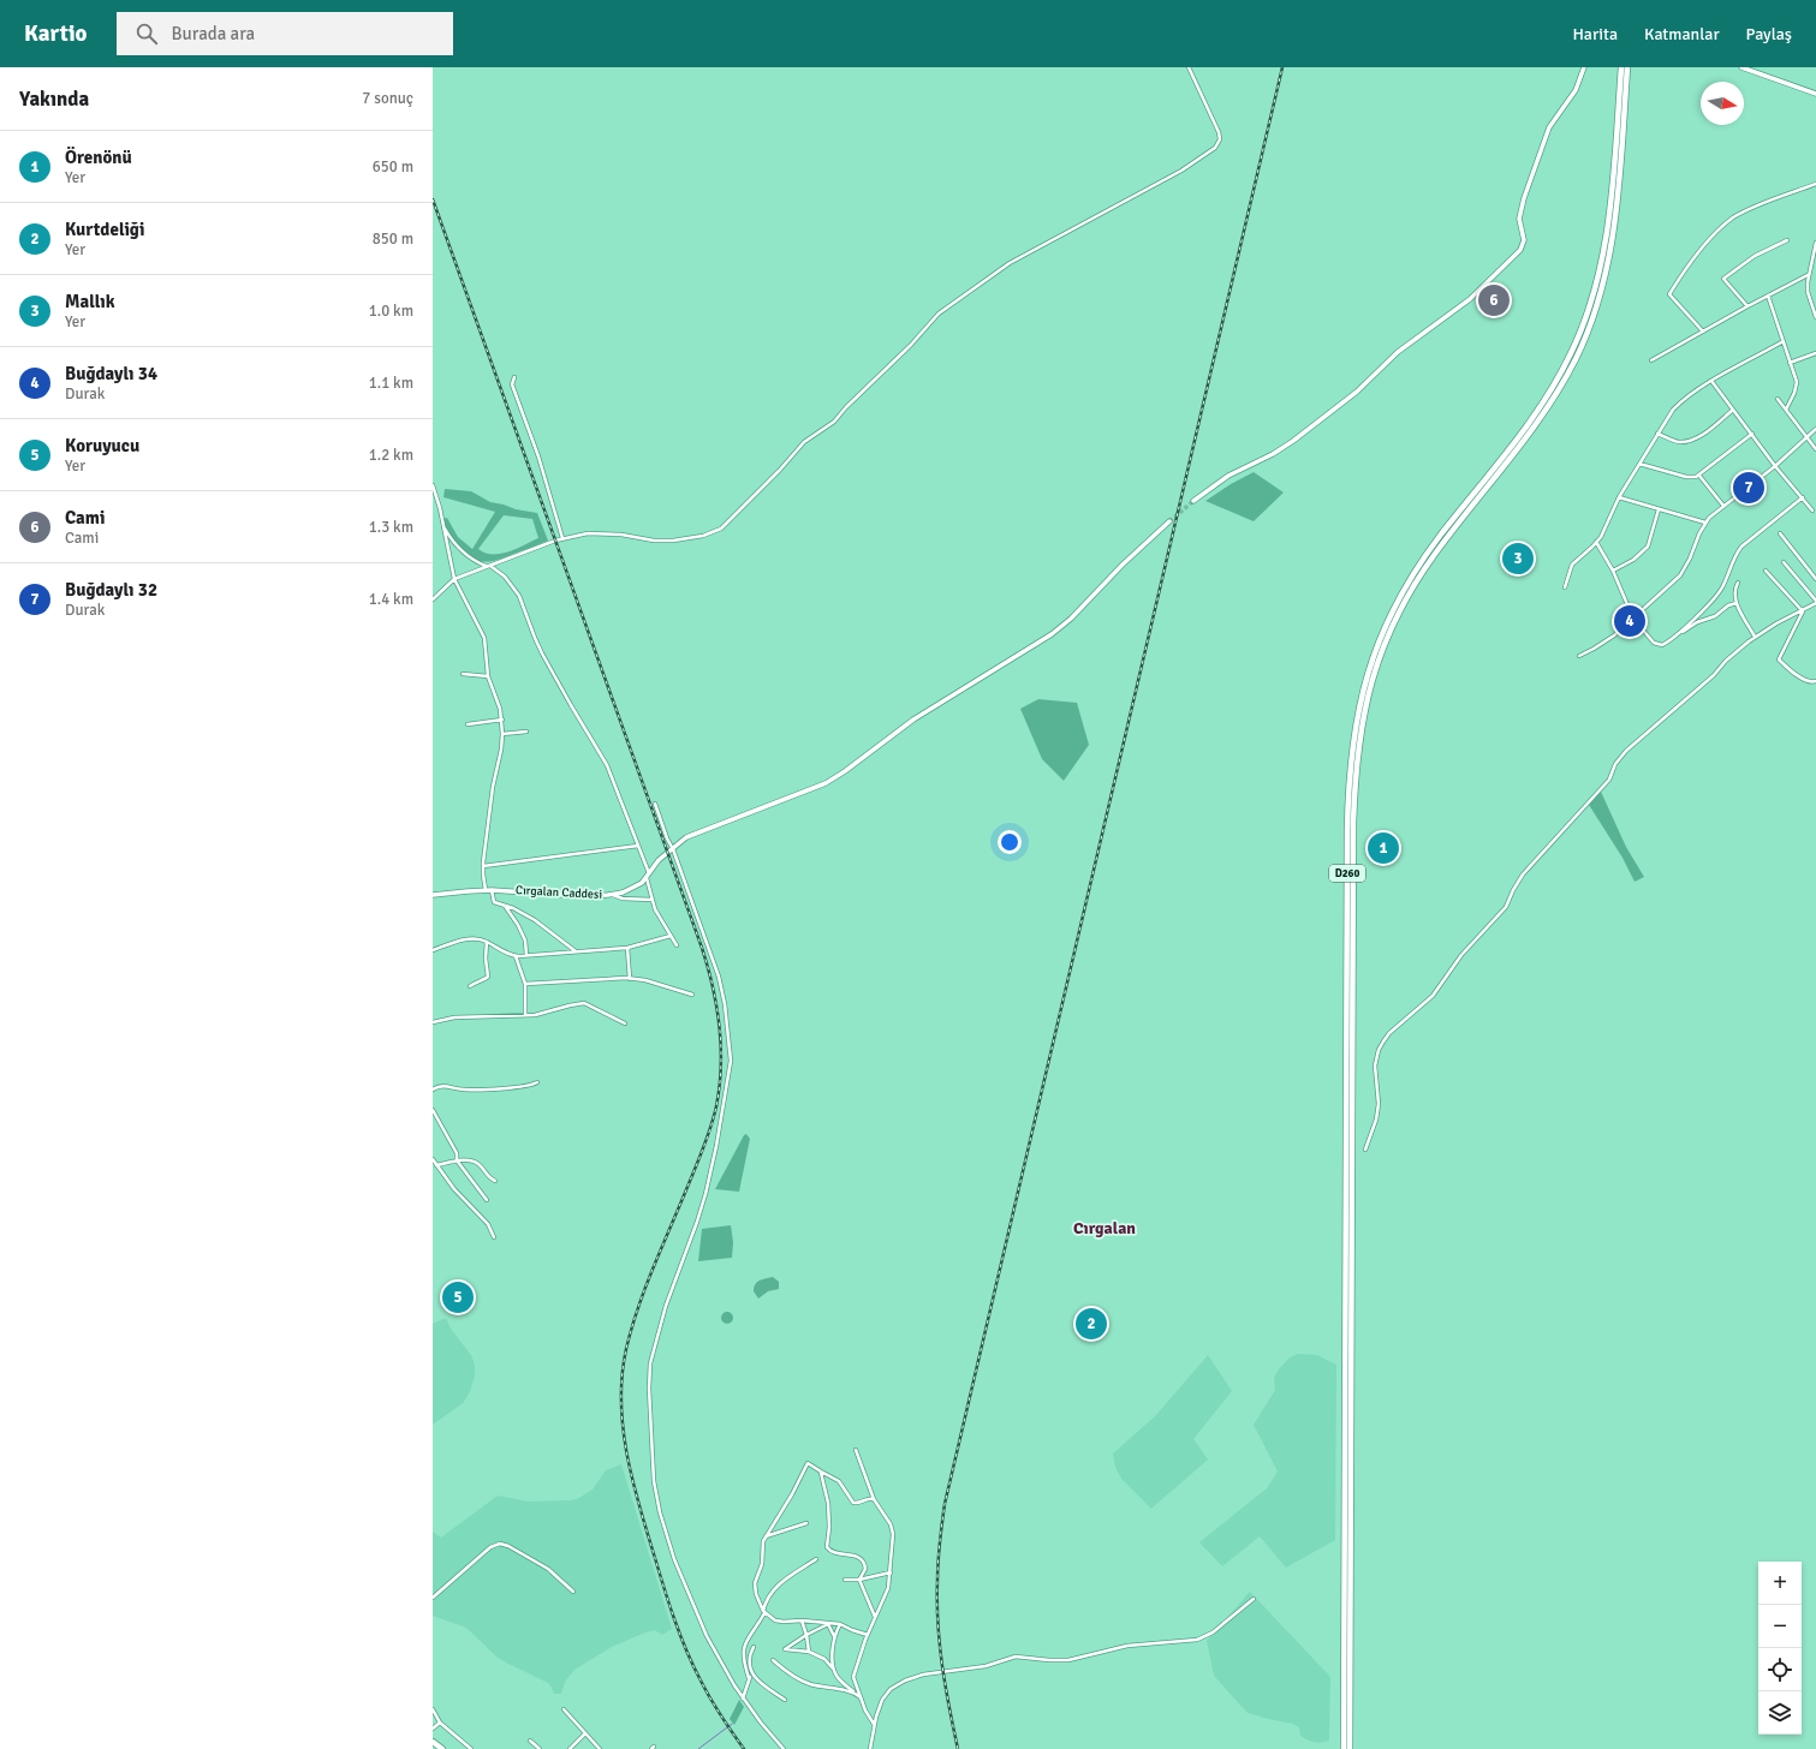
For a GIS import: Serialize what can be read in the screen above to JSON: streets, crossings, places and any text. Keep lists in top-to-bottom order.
{
  "streets": {
    "highway": ["D260"],
    "street": ["Cırgalan Caddesi"]
  },
  "districts": ["Cırgalan"],
  "north": "right",
  "page": {
    "header": "Kartio",
    "search": "Burada ara",
    "nav": ["Harita", "Katmanlar", "Paylaş"],
    "heading": ["Yakında", "7 sonuç"],
    "list": [
      {
        "mark": "1",
        "name": "Örenönü",
        "note": "Yer",
        "value": "650 m"
      },
      {
        "mark": "2",
        "name": "Kurtdeliği",
        "note": "Yer",
        "value": "850 m"
      },
      {
        "mark": "3",
        "name": "Mallık",
        "note": "Yer",
        "value": "1.0 km"
      },
      {
        "mark": "4",
        "name": "Buğdaylı 34",
        "note": "Durak",
        "value": "1.1 km"
      },
      {
        "mark": "5",
        "name": "Koruyucu",
        "note": "Yer",
        "value": "1.2 km"
      },
      {
        "mark": "6",
        "name": "Cami",
        "note": "Cami",
        "value": "1.3 km"
      },
      {
        "mark": "7",
        "name": "Buğdaylı 32",
        "note": "Durak",
        "value": "1.4 km"
      }
    ],
    "pins": [
      "6",
      "7",
      "3",
      "4",
      "1",
      "5",
      "2"
    ],
    "map_buttons": ["+", "−"]
  }
}
